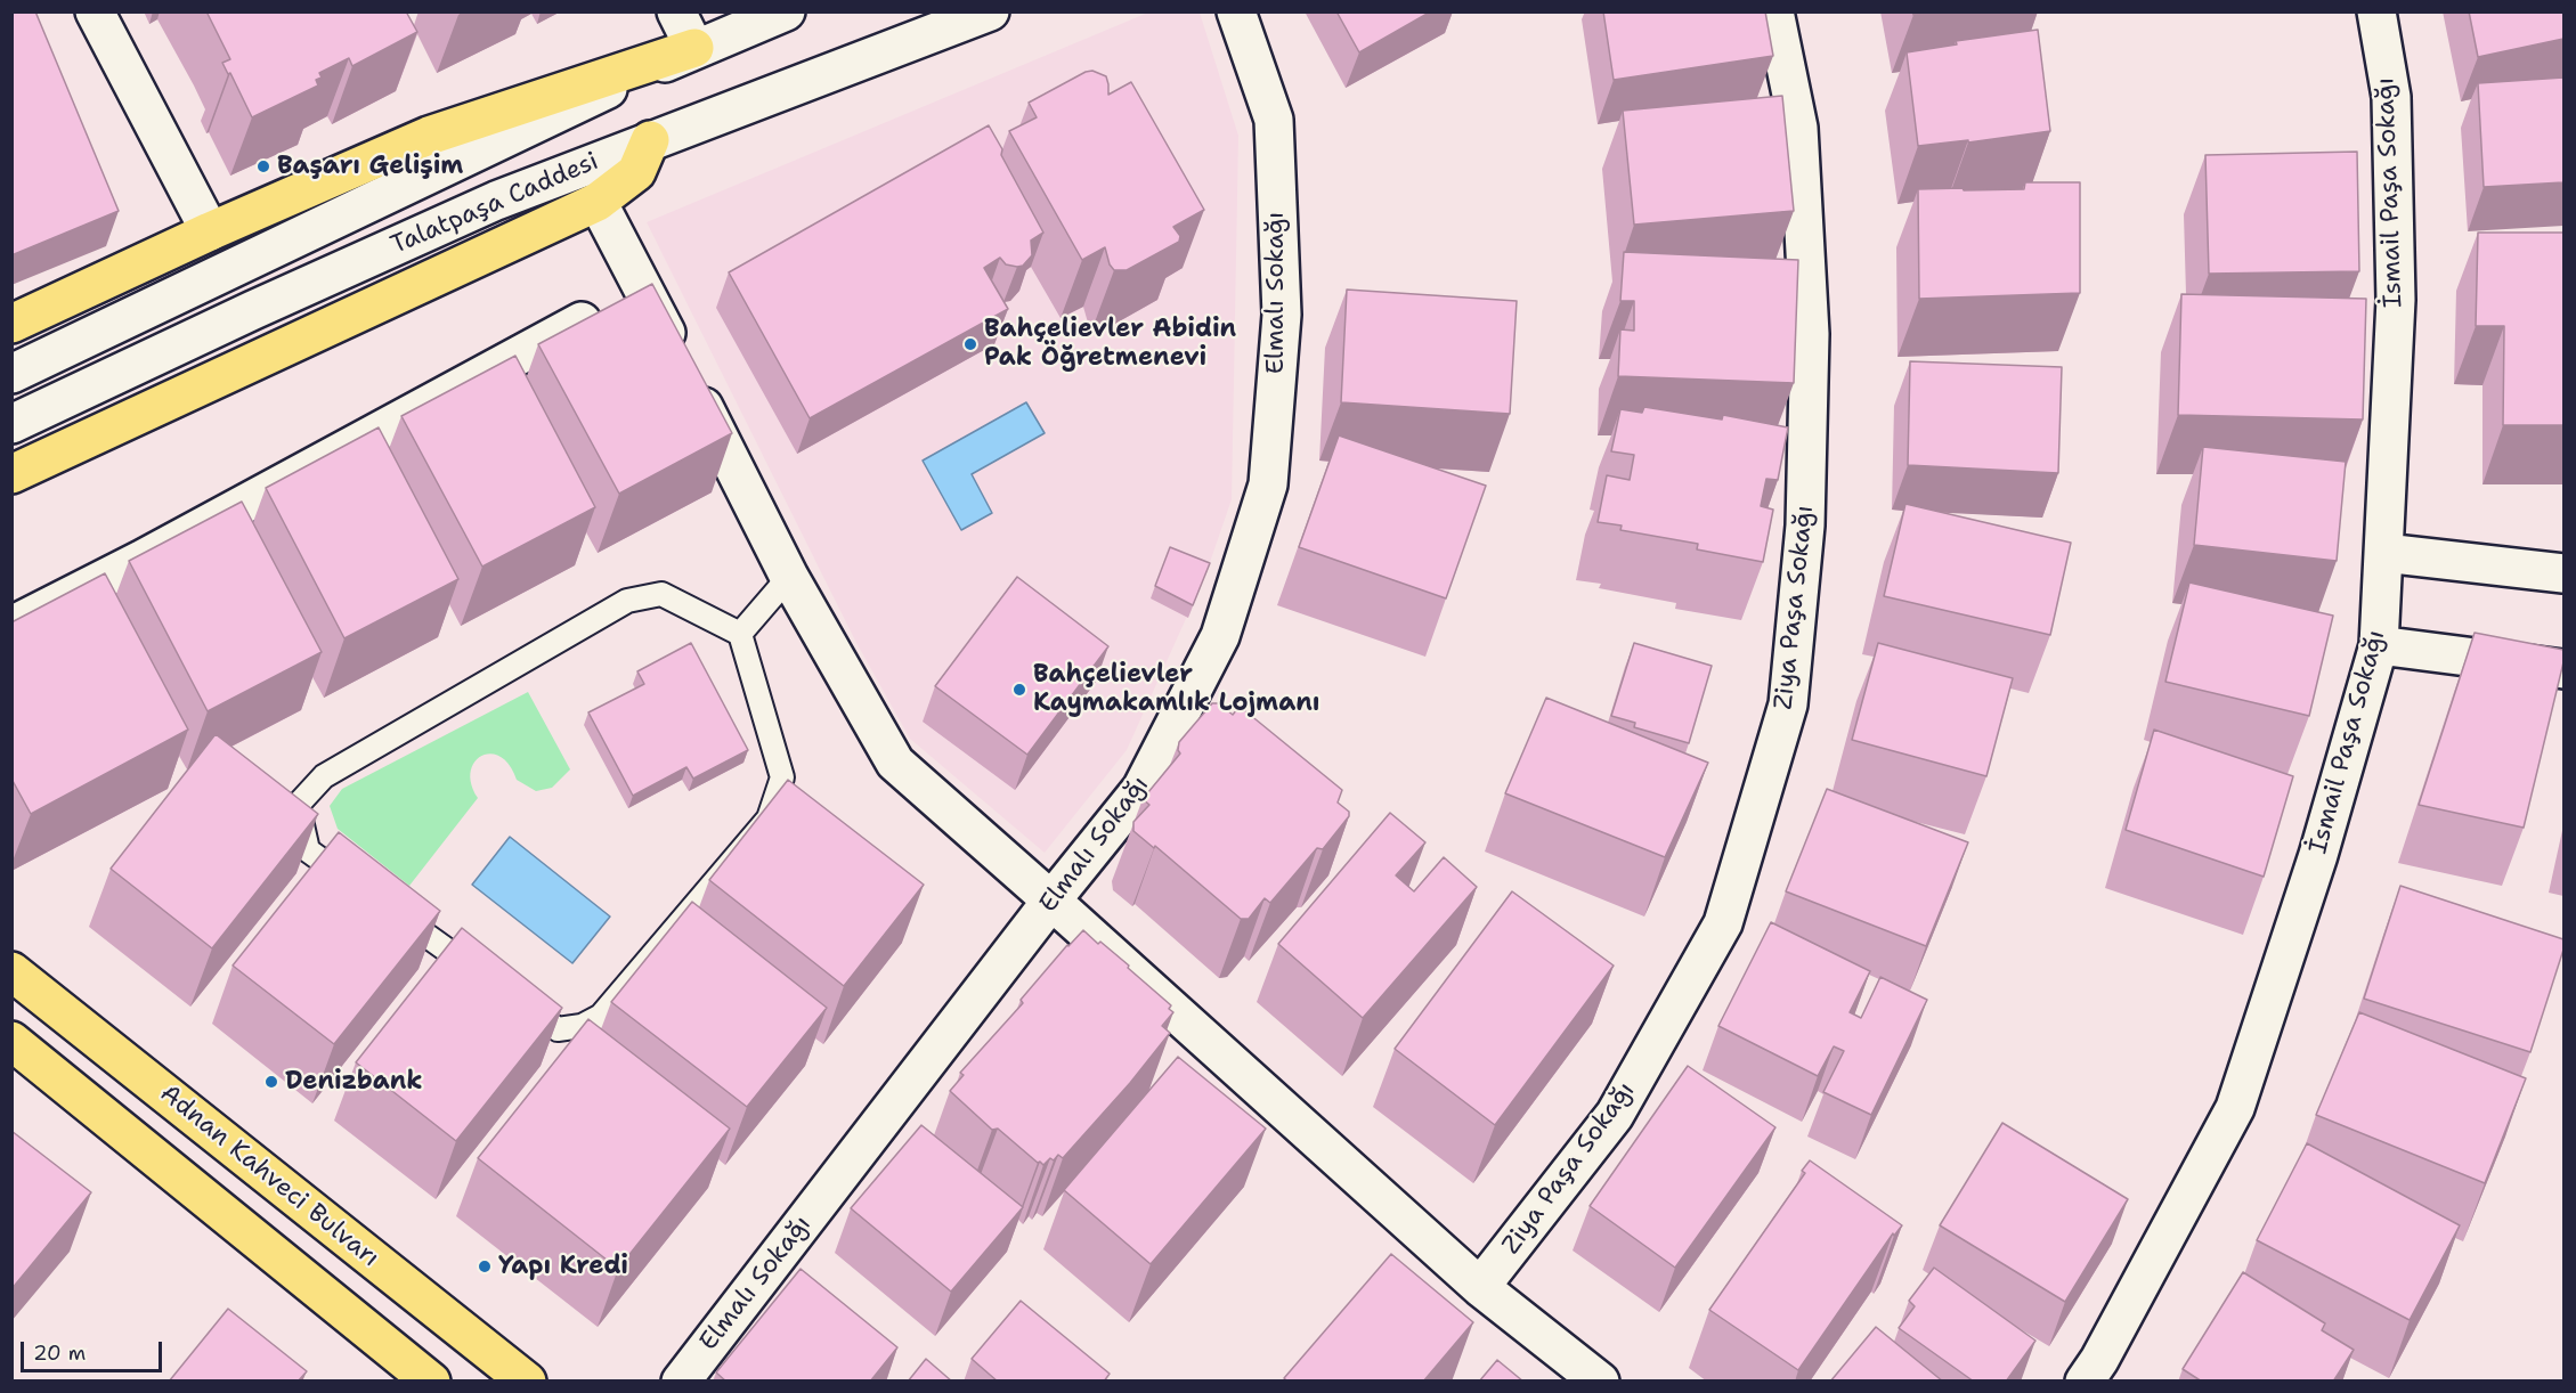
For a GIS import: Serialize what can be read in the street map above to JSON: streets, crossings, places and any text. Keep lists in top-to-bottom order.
{
  "streets": {
    "main road": ["Adnan Kahveci Bulvarı"],
    "street": [
      "İsmail Paşa Sokağı",
      "Talatpaşa Caddesi",
      "Elmalı Sokağı",
      "Ziya Paşa Sokağı"
    ]
  },
  "places": [
    "Başarı Gelişim",
    "Bahçelievler Abidin Pak Öğretmenevi",
    "Bahçelievler Kaymakamlık Lojmanı",
    "Denizbank",
    "Yapı Kredi"
  ],
  "scale_bar": "20 m"
}
